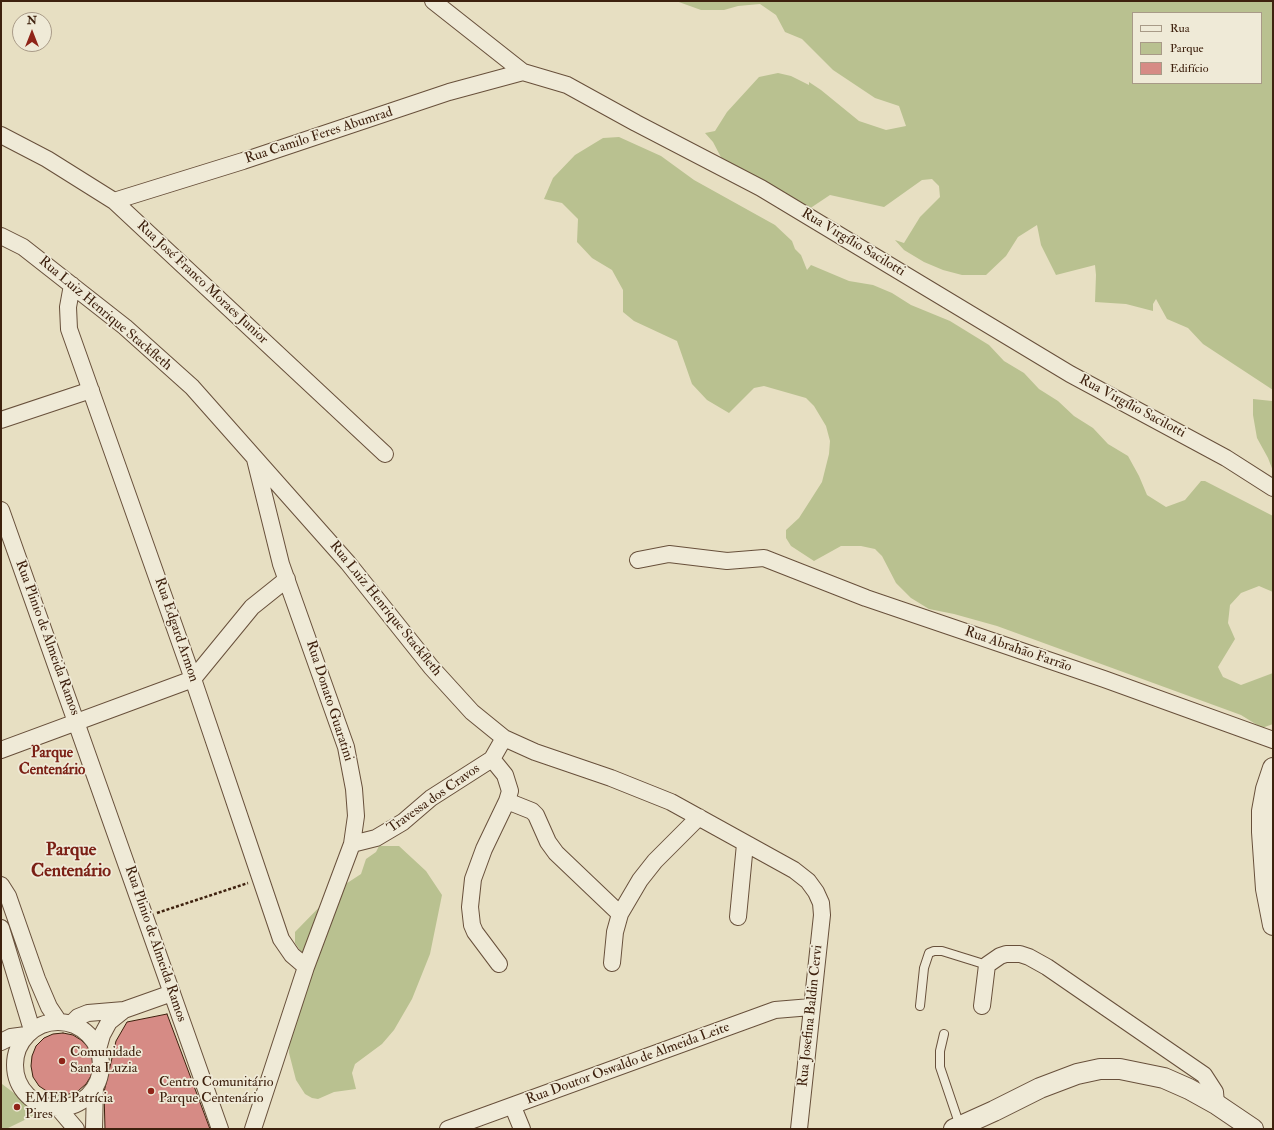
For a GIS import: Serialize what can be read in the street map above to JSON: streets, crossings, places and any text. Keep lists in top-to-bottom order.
{
  "streets": {
    "street": [
      "Rua Camilo Feres Abumrad",
      "Rua Virgílio Sacilotti",
      "Rua José Franco Moraes Junior",
      "Rua Luiz Henrique Stackfleth",
      "Rua Edgard Armon",
      "Rua Plinio de Almeida Ramos",
      "Rua Abrahão Farrão",
      "Rua Donato Guaratini",
      "Travessa dos Cravos",
      "Rua Josefina Baldin Cervi",
      "Rua Doutor Oswaldo de Almeida Leite"
    ]
  },
  "crossings": [
    ["Rua Camilo Feres Abumrad", "Rua Virgílio Sacilotti"],
    ["Rua Camilo Feres Abumrad", "Rua José Franco Moraes Junior"],
    ["Rua Luiz Henrique Stackfleth", "Rua Edgard Armon"],
    ["Rua Luiz Henrique Stackfleth", "Rua Donato Guaratini"],
    ["Rua Luiz Henrique Stackfleth", "Travessa dos Cravos"],
    ["Rua Luiz Henrique Stackfleth", "Rua Josefina Baldin Cervi"],
    ["Rua Edgard Armon", "Rua Donato Guaratini"],
    ["Rua Donato Guaratini", "Travessa dos Cravos"],
    ["Rua Josefina Baldin Cervi", "Rua Doutor Oswaldo de Almeida Leite"]
  ],
  "districts": ["Parque Centenário", "Parque Centenário"],
  "places": ["Comunidade Santa Luzia", "Centro Comunitário Parque Centenário", "EMEB Patrícia Pires"],
  "legend": ["Rua", "Parque", "Edifício"],
  "north": "top"
}
